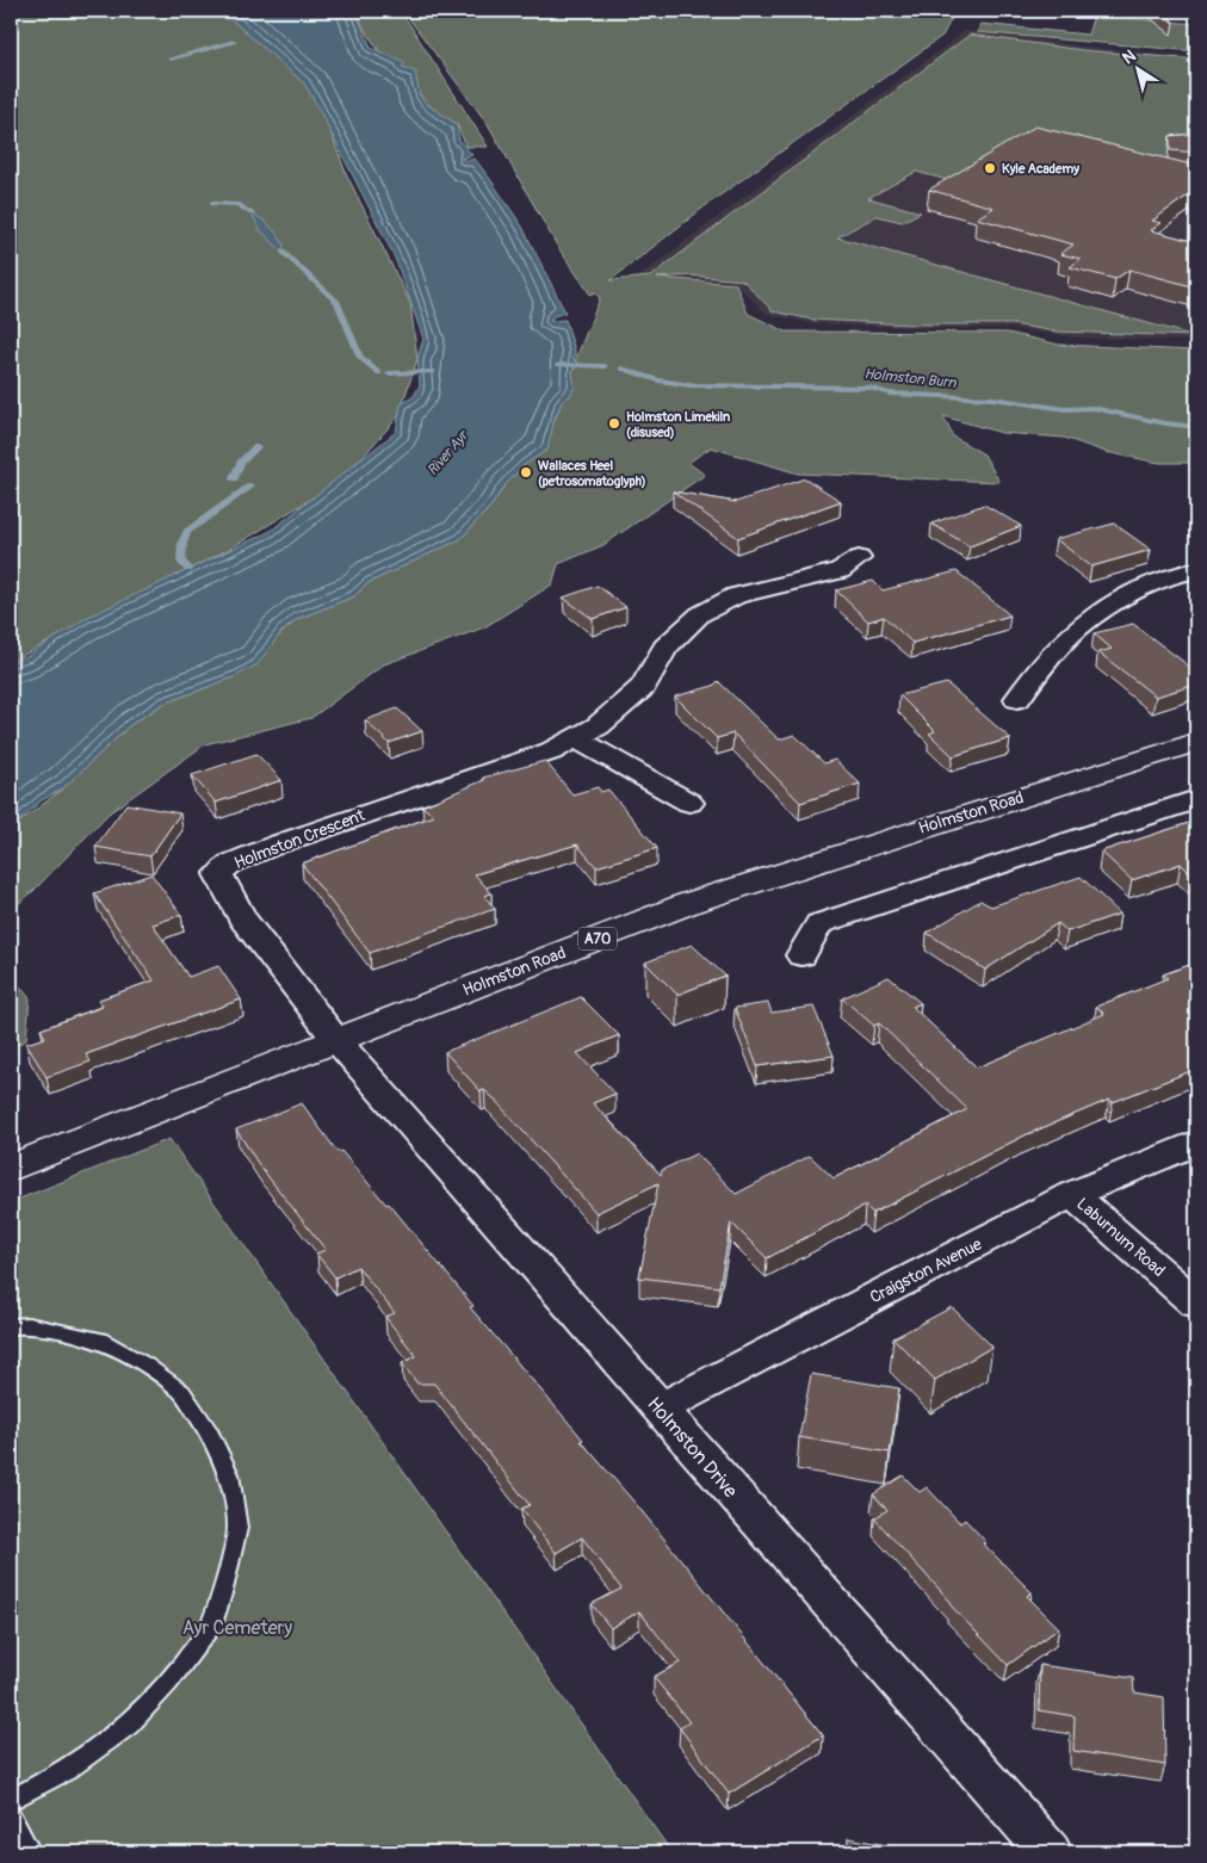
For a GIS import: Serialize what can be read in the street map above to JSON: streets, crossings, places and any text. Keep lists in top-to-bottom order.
{
  "streets": {
    "main road": ["Holmston Road", "A70"],
    "street": [
      "Holmston Crescent",
      "Laburnum Road",
      "Craigston Avenue",
      "Holmston Drive"
    ]
  },
  "crossings": [
    ["Holmston Road", "Holmston Crescent"],
    ["Holmston Road", "Holmston Drive"],
    ["Holmston Crescent", "Holmston Drive"],
    ["Laburnum Road", "Craigston Avenue"],
    ["Craigston Avenue", "Holmston Drive"]
  ],
  "water": ["Holmston Burn", "River Ayr"],
  "parks": ["Ayr Cemetery"],
  "places": ["Kyle Academy", "Holmston Limekiln (disused)", "Wallaces Heel (petrosomatoglyph)"],
  "north": "top left"
}
